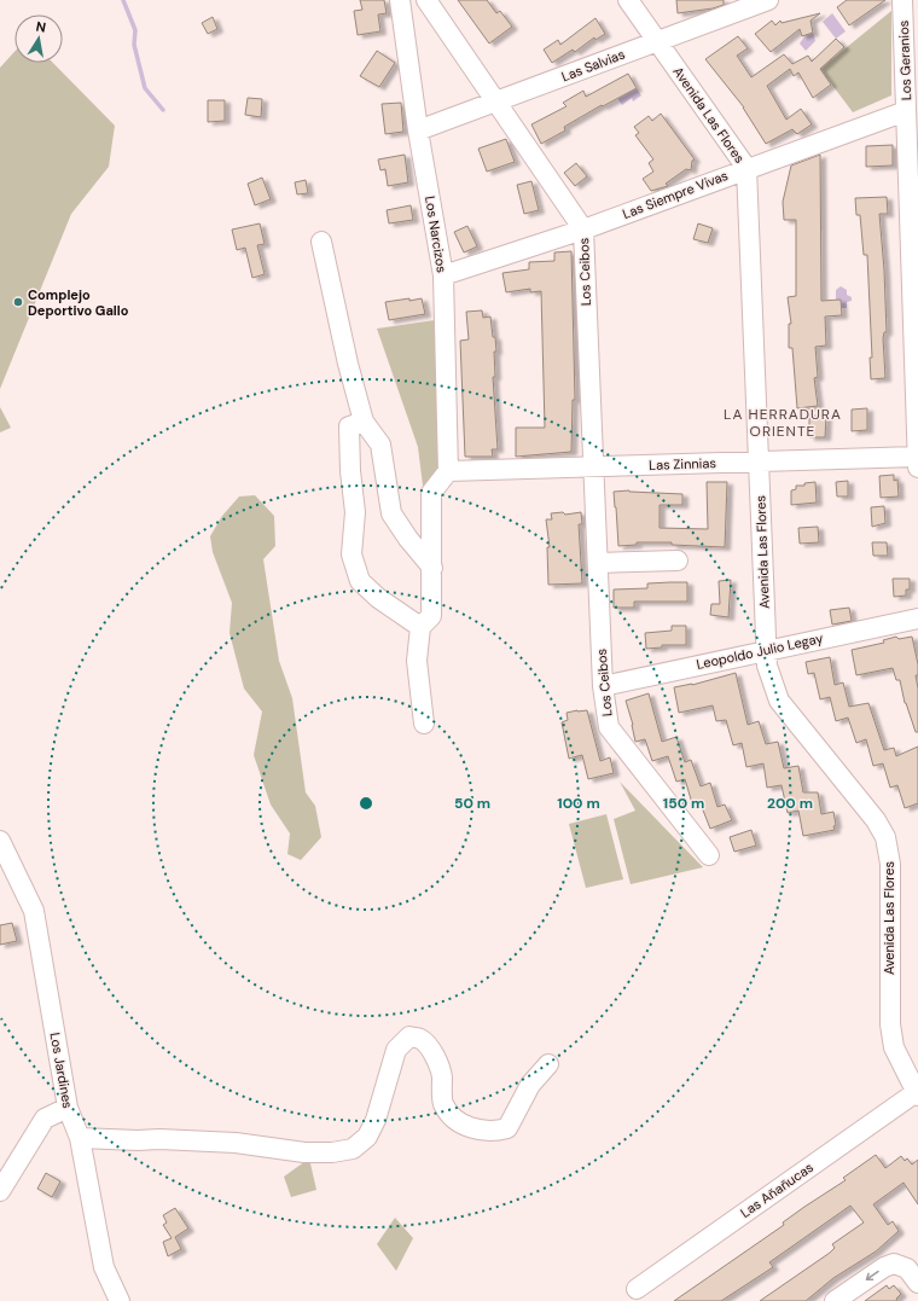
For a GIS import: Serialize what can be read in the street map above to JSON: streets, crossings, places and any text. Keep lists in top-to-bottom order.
{
  "streets": {
    "street": [
      "Los Geranios",
      "Las Salvias",
      "Avenida Las Flores",
      "Las Siempre Vivas",
      "Los Narcizos",
      "Los Ceibos",
      "Las Zinnias",
      "Leopoldo Julio Legay",
      "Los Jardines",
      "Las Añañucas"
    ]
  },
  "crossings": [
    ["Los Geranios", "Las Siempre Vivas"],
    ["Los Geranios", "Las Zinnias"],
    ["Las Salvias", "Avenida Las Flores"],
    ["Las Salvias", "Los Narcizos"],
    ["Las Salvias", "Los Ceibos"],
    ["Avenida Las Flores", "Las Siempre Vivas"],
    ["Avenida Las Flores", "Las Zinnias"],
    ["Avenida Las Flores", "Leopoldo Julio Legay"],
    ["Avenida Las Flores", "Las Añañucas"],
    ["Las Siempre Vivas", "Los Narcizos"],
    ["Las Siempre Vivas", "Los Ceibos"],
    ["Los Narcizos", "Las Zinnias"],
    ["Los Ceibos", "Las Zinnias"],
    ["Los Ceibos", "Leopoldo Julio Legay"]
  ],
  "districts": ["LA HERRADURA ORIENTE"],
  "places": ["Complejo Deportivo Gallo"],
  "north": "top",
  "rings": [
    "50 m",
    "100 m",
    "150 m",
    "200 m"
  ]
}
